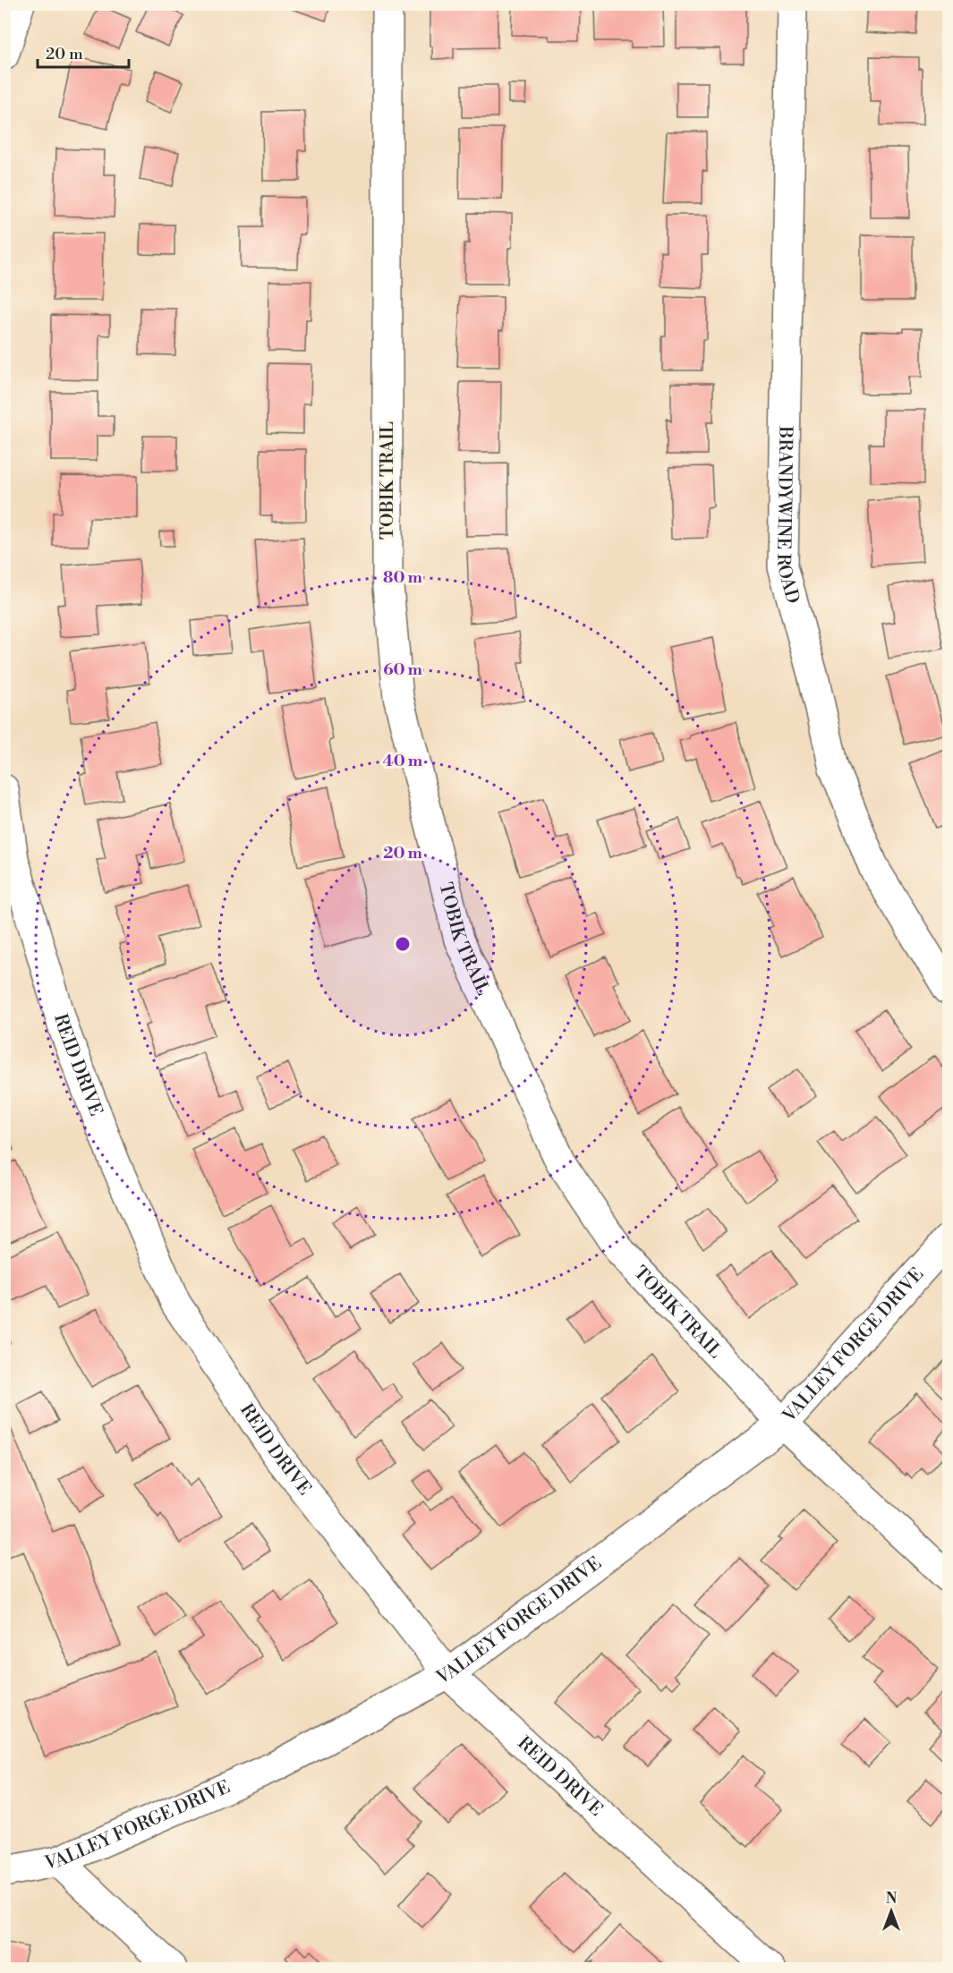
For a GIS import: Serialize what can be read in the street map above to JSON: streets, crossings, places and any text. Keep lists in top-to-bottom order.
{
  "streets": {
    "street": [
      "TOBIK TRAIL",
      "BRANDYWINE ROAD",
      "REID DRIVE",
      "VALLEY FORGE DRIVE"
    ]
  },
  "crossings": [
    ["TOBIK TRAIL", "VALLEY FORGE DRIVE"],
    ["REID DRIVE", "VALLEY FORGE DRIVE"]
  ],
  "scale_bar": "20 m",
  "north": "top",
  "rings": [
    "80 m",
    "60 m",
    "40 m",
    "20 m"
  ]
}
